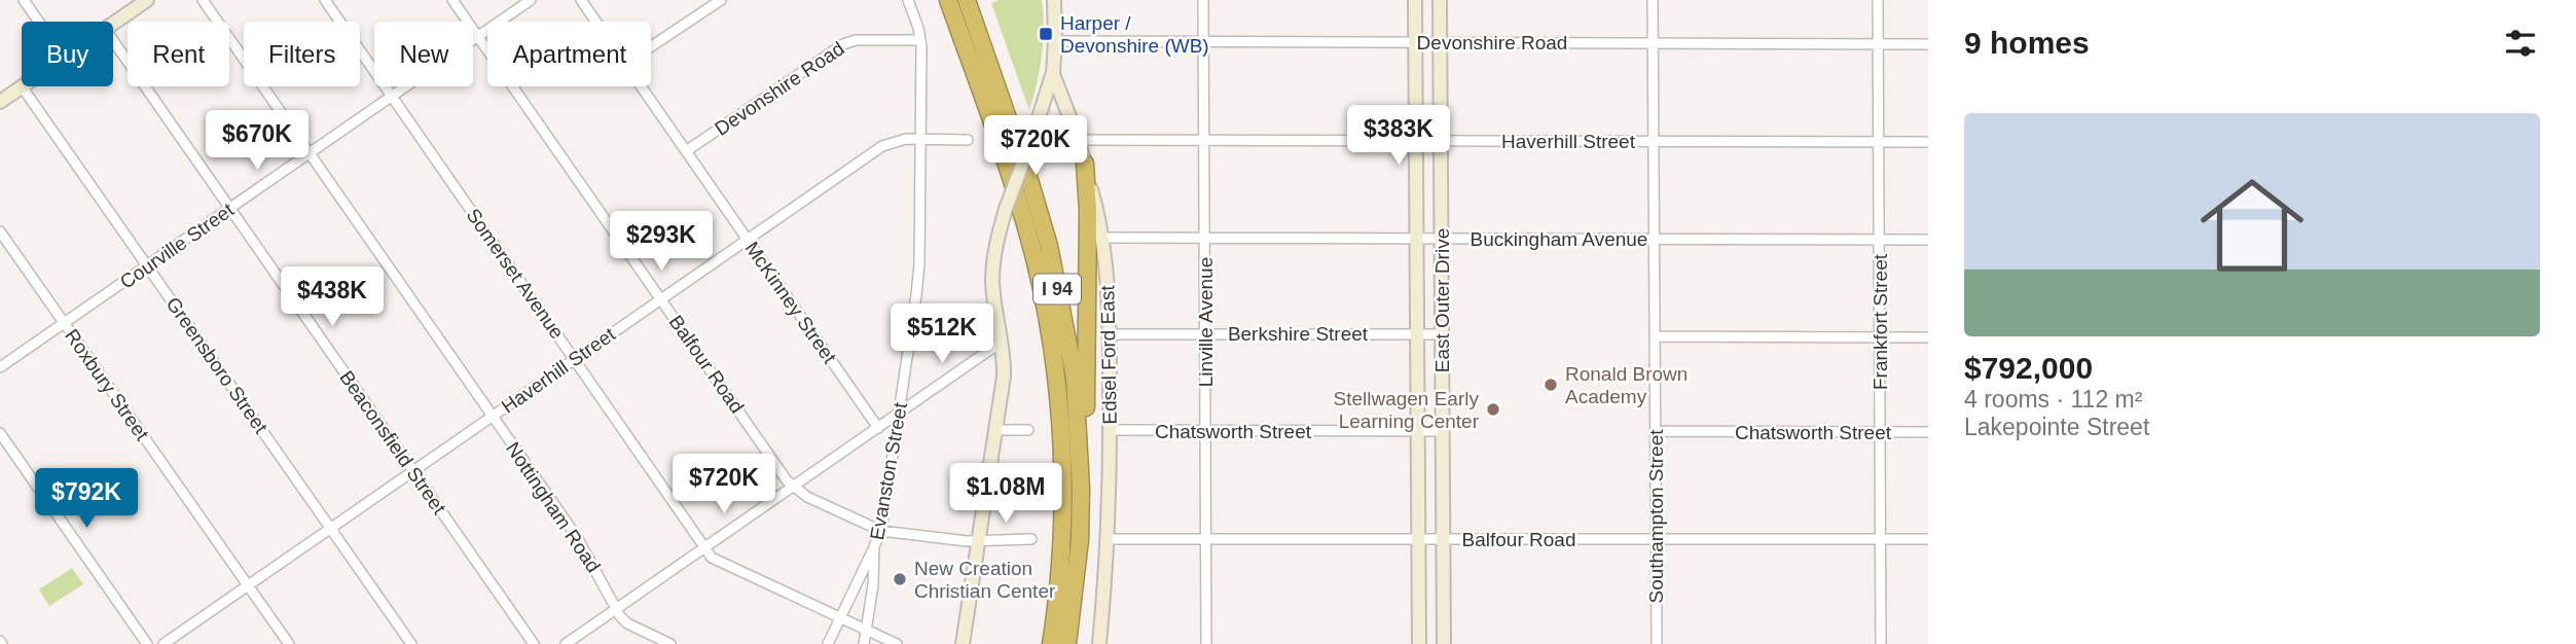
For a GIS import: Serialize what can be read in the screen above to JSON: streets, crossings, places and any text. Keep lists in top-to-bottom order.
{
  "streets": {
    "highway": ["I 94"],
    "street": [
      "Devonshire Road",
      "Haverhill Street",
      "Buckingham Avenue",
      "Courville Street",
      "Somerset Avenue",
      "East Outer Drive",
      "McKinney Street",
      "Linville Avenue",
      "Frankfort Street",
      "Berkshire Street",
      "Edsel Ford East",
      "Balfour Road",
      "Greensboro Street",
      "Roxbury Street",
      "Chatsworth Street",
      "Beaconsfield Street",
      "Evanston Street",
      "Nottingham Road",
      "Southampton Street"
    ]
  },
  "crossings": [
    ["Devonshire Road", "East Outer Drive"],
    ["Devonshire Road", "McKinney Street"],
    ["Devonshire Road", "Linville Avenue"],
    ["Devonshire Road", "Frankfort Street"],
    ["Devonshire Road", "Evanston Street"],
    ["Devonshire Road", "Southampton Street"],
    ["Haverhill Street", "Somerset Avenue"],
    ["Haverhill Street", "East Outer Drive"],
    ["Haverhill Street", "McKinney Street"],
    ["Haverhill Street", "Linville Avenue"],
    ["Haverhill Street", "Frankfort Street"],
    ["Haverhill Street", "Edsel Ford East"],
    ["Haverhill Street", "Balfour Road"],
    ["Haverhill Street", "Greensboro Street"],
    ["Haverhill Street", "Roxbury Street"],
    ["Haverhill Street", "Beaconsfield Street"],
    ["Haverhill Street", "Evanston Street"],
    ["Haverhill Street", "Nottingham Road"],
    ["Haverhill Street", "Southampton Street"],
    ["Buckingham Avenue", "East Outer Drive"],
    ["Buckingham Avenue", "Linville Avenue"],
    ["Buckingham Avenue", "Frankfort Street"],
    ["Buckingham Avenue", "Edsel Ford East"],
    ["Buckingham Avenue", "Southampton Street"],
    ["Courville Street", "Somerset Avenue"],
    ["Courville Street", "Balfour Road"],
    ["Courville Street", "Greensboro Street"],
    ["Courville Street", "Roxbury Street"],
    ["Courville Street", "Beaconsfield Street"],
    ["Courville Street", "Nottingham Road"],
    ["Somerset Avenue", "Evanston Street"],
    ["East Outer Drive", "Berkshire Street"],
    ["East Outer Drive", "Balfour Road"],
    ["East Outer Drive", "Chatsworth Street"],
    ["Linville Avenue", "Berkshire Street"],
    ["Linville Avenue", "Balfour Road"],
    ["Linville Avenue", "Chatsworth Street"],
    ["Frankfort Street", "Balfour Road"],
    ["Frankfort Street", "Chatsworth Street"],
    ["Berkshire Street", "Edsel Ford East"],
    ["Edsel Ford East", "Balfour Road"],
    ["Edsel Ford East", "Chatsworth Street"],
    ["Balfour Road", "Evanston Street"],
    ["Balfour Road", "Southampton Street"],
    ["Chatsworth Street", "Southampton Street"]
  ],
  "places": {
    "transit": ["Harper / Devonshire (WB)"],
    "other": ["Ronald Brown Academy", "Stellwagen Early Learning Center", "New Creation Christian Center"]
  },
  "page": {
    "heading": "9 homes",
    "chip": [
      "Buy",
      "Rent",
      "Filters",
      "New",
      "Apartment"
    ],
    "list": [
      {
        "name": "$792,000",
        "note": "4 rooms · 112 m² · Lakepointe Street"
      }
    ],
    "price": [
      "$383K",
      "$670K",
      "$720K",
      "$293K",
      "$438K",
      "$512K",
      "$720K",
      "$1.08M",
      "$792K"
    ]
  }
}
